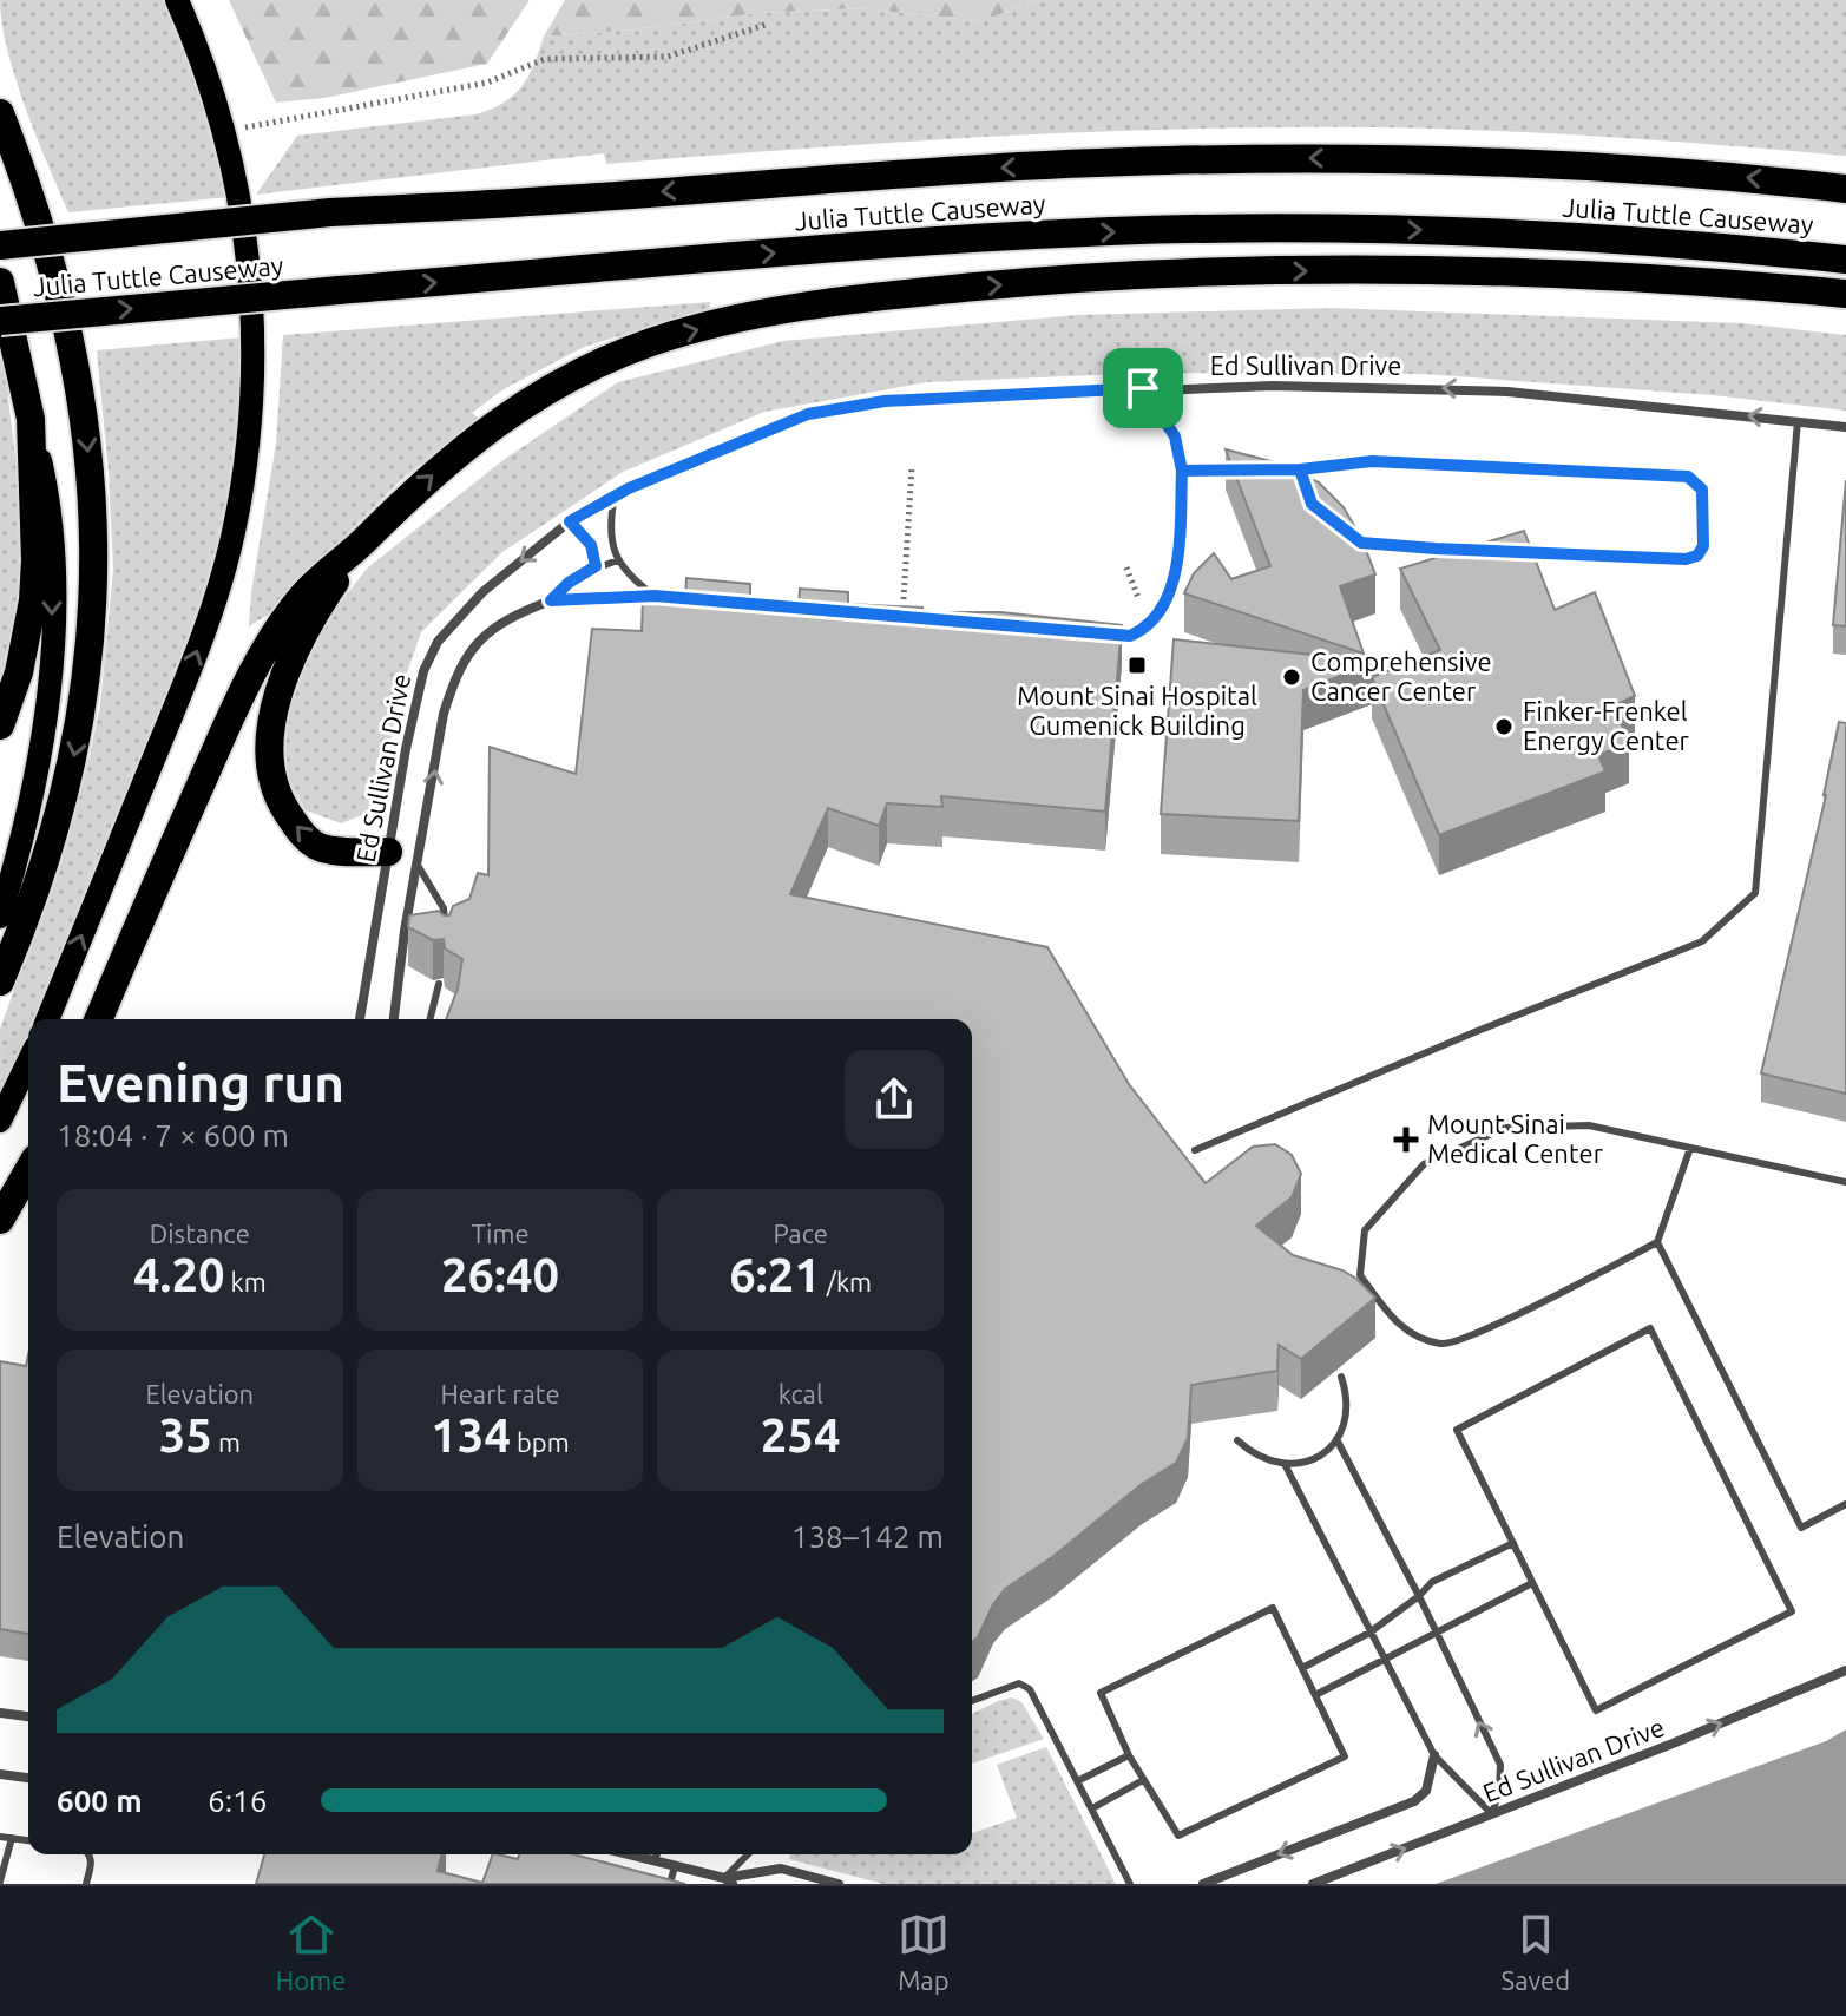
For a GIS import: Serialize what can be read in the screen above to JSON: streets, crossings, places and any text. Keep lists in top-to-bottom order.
{
  "streets": {
    "highway": ["Julia Tuttle Causeway"],
    "street": ["Ed Sullivan Drive"]
  },
  "places": {
    "transit": ["Mount Sinai Hospital Gumenick Building"],
    "other": ["Comprehensive Cancer Center", "Finker-Frenkel Energy Center"],
    "health": ["Mount Sinai Medical Center"]
  },
  "page": {
    "heading": ["Evening run", "18:04 · 7 × 600 m"],
    "stats": [
      ["Distance", "4.20 km"],
      ["Time", "26:40"],
      ["Pace", "6:21 /km"],
      ["Elevation", "35 m"],
      ["Heart rate", "134 bpm"],
      ["kcal", "254"]
    ],
    "chart": ["Elevation", "138–142 m"],
    "list": [
      {
        "name": "600 m",
        "note": "6:16"
      }
    ],
    "tabs": ["Home", "Map", "Saved"]
  }
}
